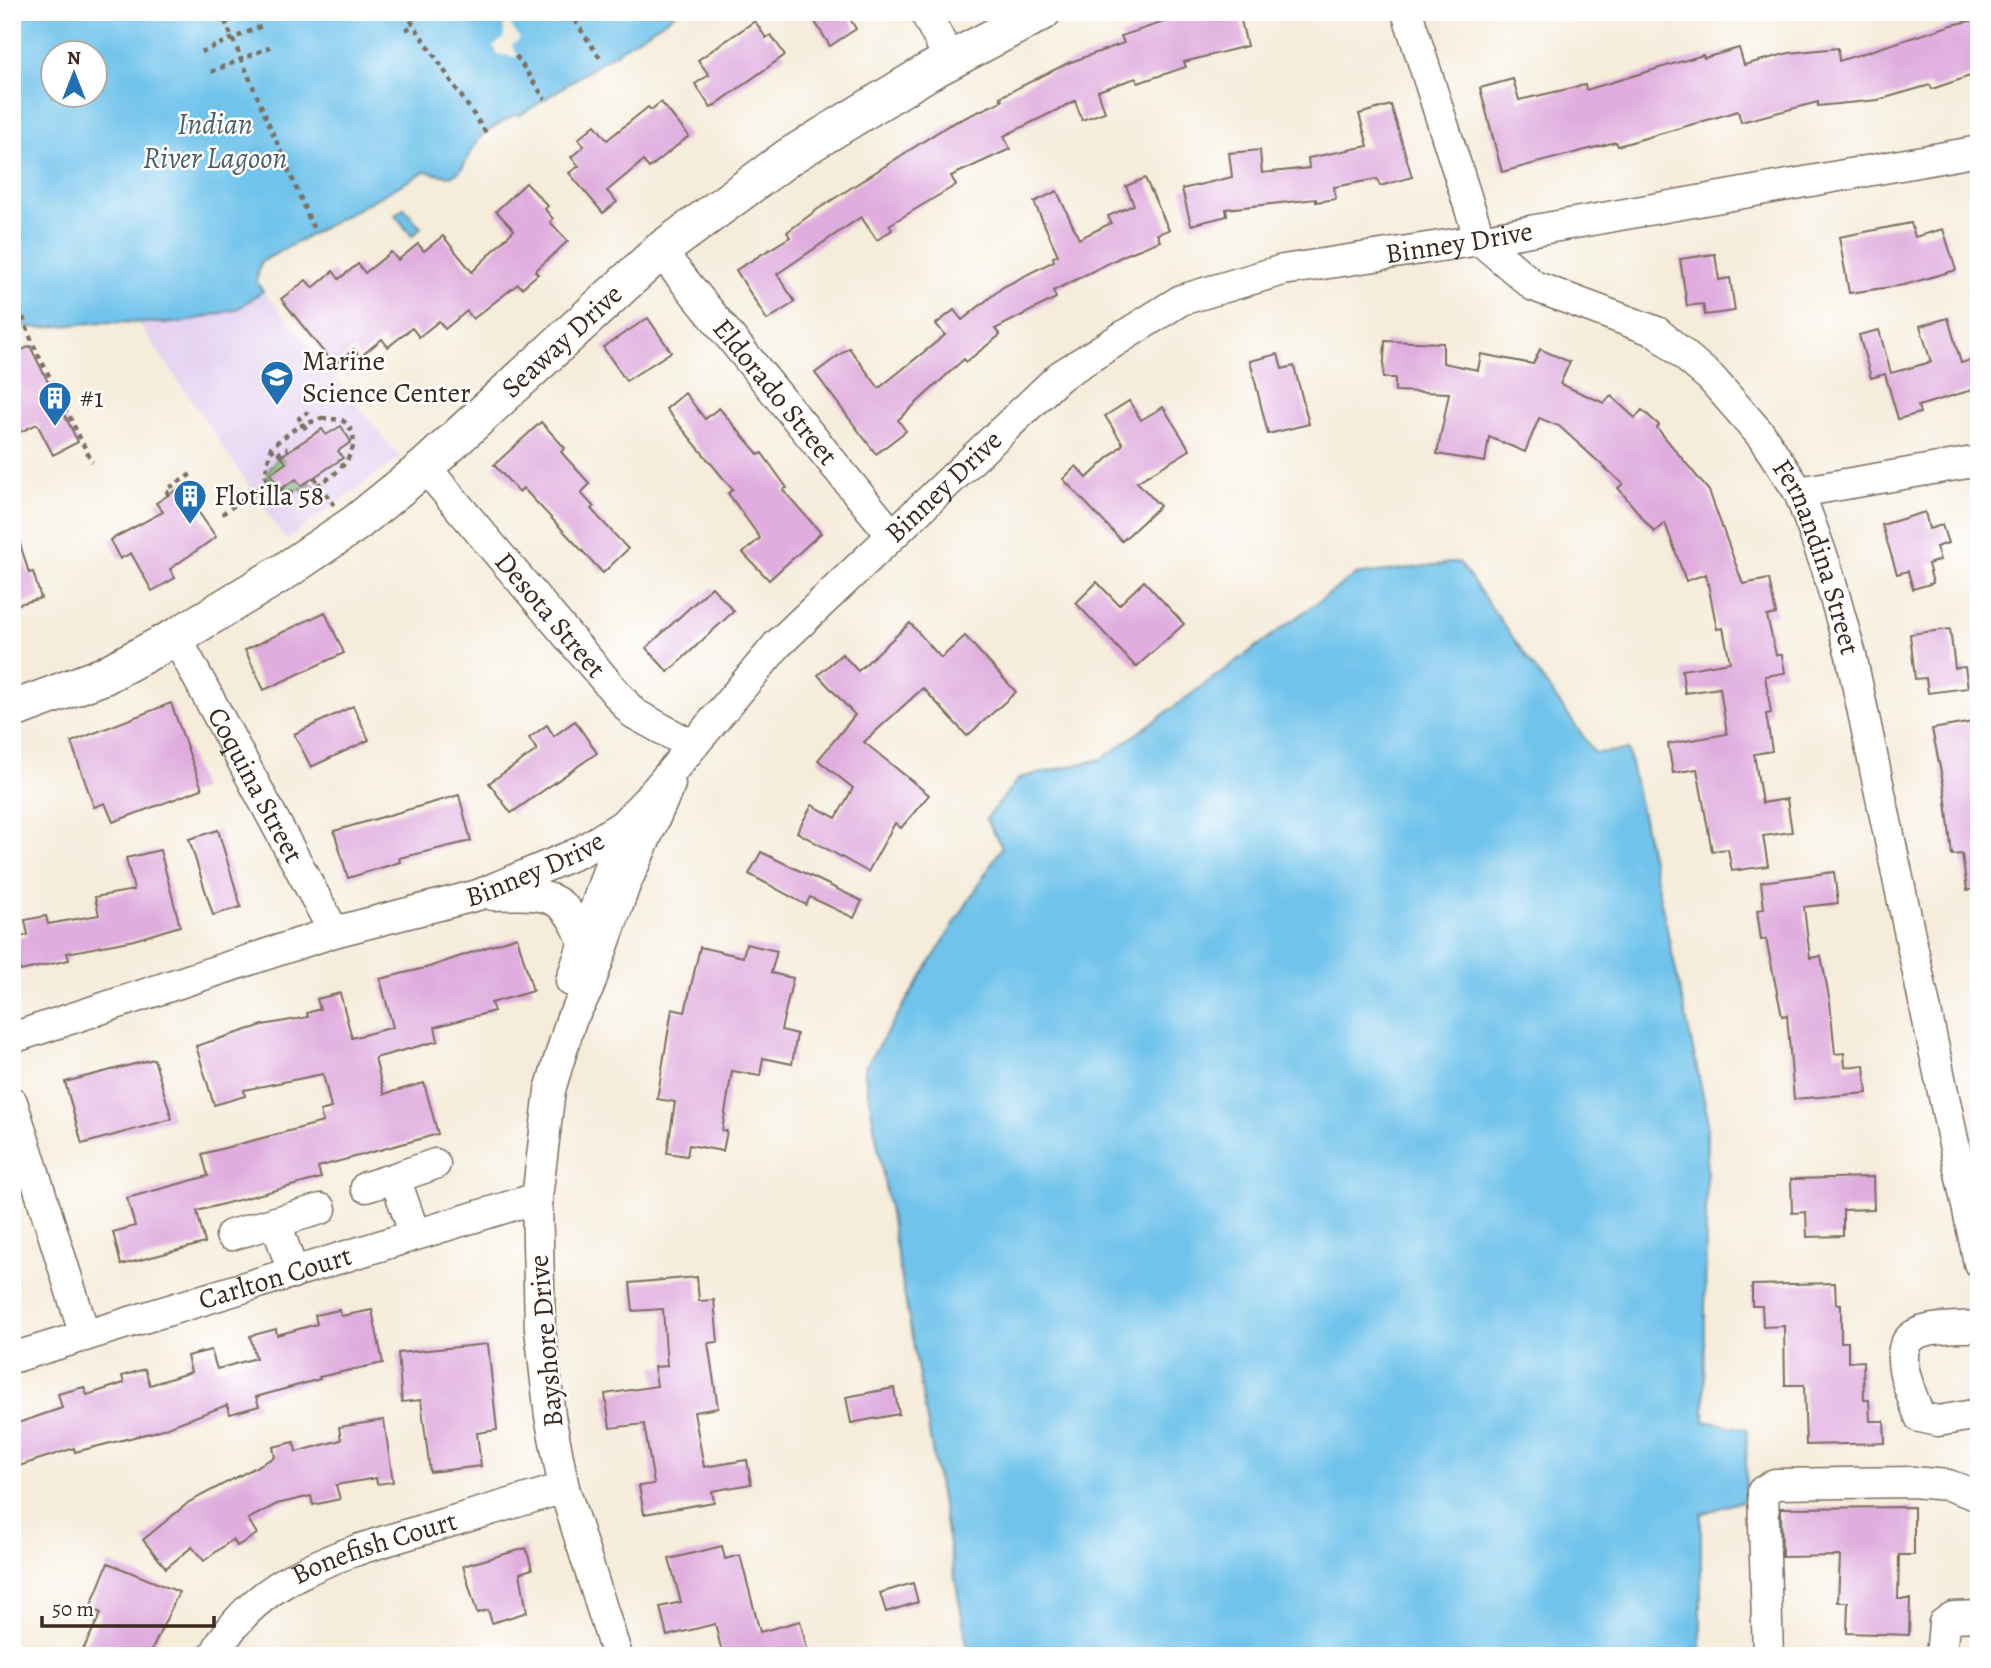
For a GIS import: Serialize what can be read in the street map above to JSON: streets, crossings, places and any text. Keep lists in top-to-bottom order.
{
  "streets": {
    "main road": ["Seaway Drive"],
    "street": [
      "Binney Drive",
      "Eldorado Street",
      "Fernandina Street",
      "Desota Street",
      "Coquina Street",
      "Carlton Court",
      "Bayshore Drive",
      "Bonefish Court"
    ]
  },
  "crossings": [
    ["Binney Drive", "Eldorado Street"],
    ["Binney Drive", "Fernandina Street"],
    ["Binney Drive", "Desota Street"],
    ["Binney Drive", "Coquina Street"],
    ["Binney Drive", "Bayshore Drive"],
    ["Seaway Drive", "Eldorado Street"],
    ["Seaway Drive", "Desota Street"],
    ["Seaway Drive", "Coquina Street"],
    ["Desota Street", "Bayshore Drive"],
    ["Carlton Court", "Bayshore Drive"],
    ["Bayshore Drive", "Bonefish Court"]
  ],
  "water": ["Indian River Lagoon"],
  "places": {
    "school or university": ["Marine Science Center"],
    "building": ["#1", "Flotilla 58"]
  },
  "scale_bar": "50 m",
  "north": "top"
}
